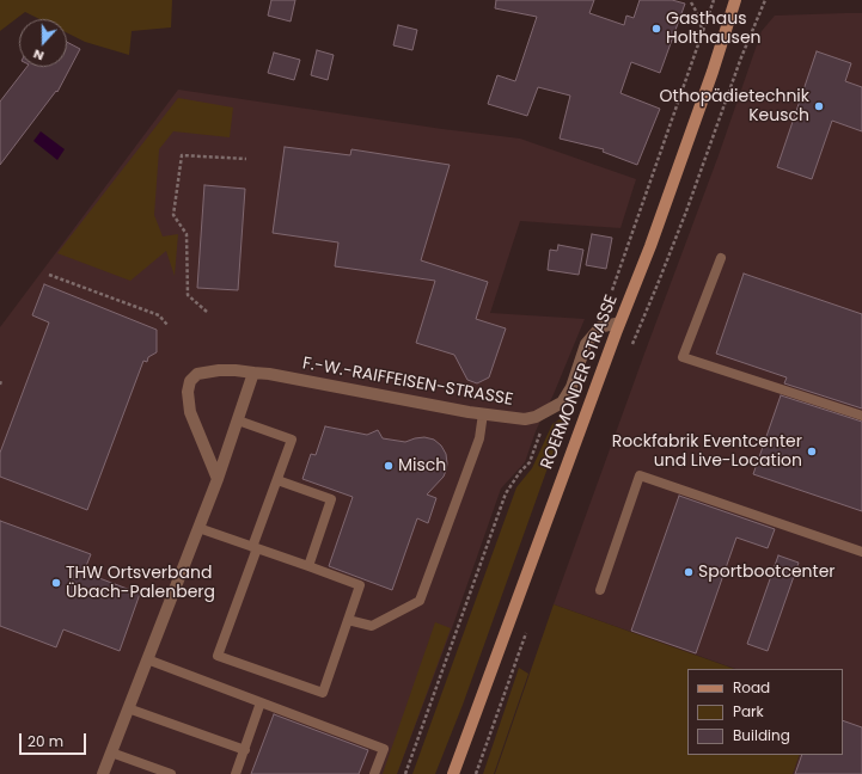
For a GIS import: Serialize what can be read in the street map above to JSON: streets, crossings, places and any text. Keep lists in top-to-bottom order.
{
  "streets": {
    "main road": ["ROERMONDER STRASSE"],
    "street": ["F.-W.-RAIFFEISEN-STRASSE"]
  },
  "crossings": [
    ["F.-W.-RAIFFEISEN-STRASSE", "ROERMONDER STRASSE"]
  ],
  "places": [
    "Gasthaus Holthausen",
    "Othopädietechnik Keusch",
    "Rockfabrik Eventcenter und Live-Location",
    "Misch",
    "Sportbootcenter",
    "THW Ortsverband Übach-Palenberg"
  ],
  "legend": ["Road", "Park", "Building"],
  "scale_bar": "20 m",
  "north": "bottom"
}
